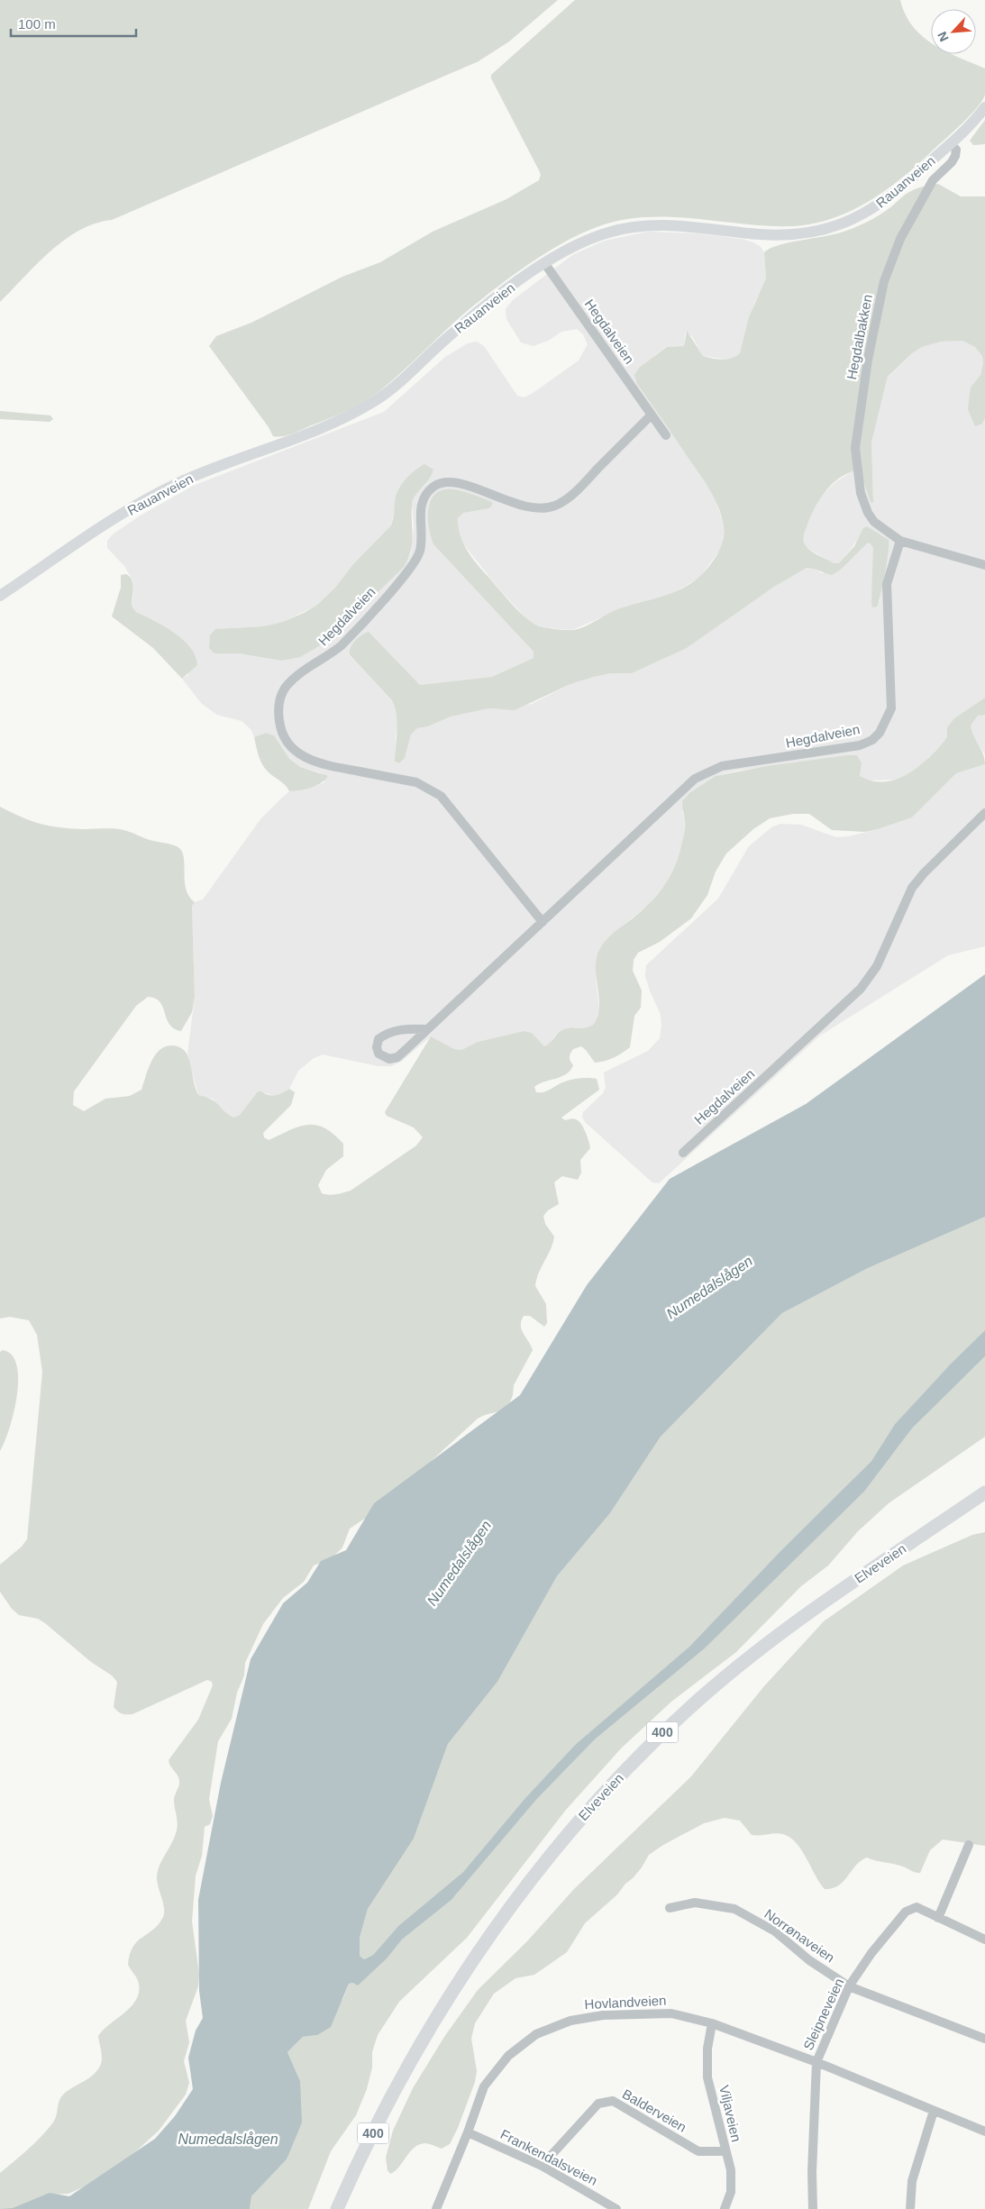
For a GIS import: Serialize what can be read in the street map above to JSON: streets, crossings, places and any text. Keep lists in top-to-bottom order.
{
  "streets": {
    "highway": ["Elveveien", "400"],
    "main road": ["Rauanveien"],
    "street": [
      "Hegdalveien",
      "Hegdalbakken",
      "Norrønaveien",
      "Hovlandveien",
      "Sleipneveien",
      "Balderveien",
      "Viljaveien",
      "Frankendalsveien"
    ]
  },
  "crossings": [
    ["Rauanveien", "Hegdalveien"],
    ["Rauanveien", "Hegdalbakken"],
    ["Hegdalveien", "Hegdalbakken"],
    ["Norrønaveien", "Sleipneveien"],
    ["Hovlandveien", "Sleipneveien"],
    ["Hovlandveien", "Viljaveien"],
    ["Hovlandveien", "Frankendalsveien"],
    ["Balderveien", "Viljaveien"],
    ["Balderveien", "Frankendalsveien"]
  ],
  "water": ["Numedalslågen"],
  "scale_bar": "100 m",
  "north": "bottom left"
}
